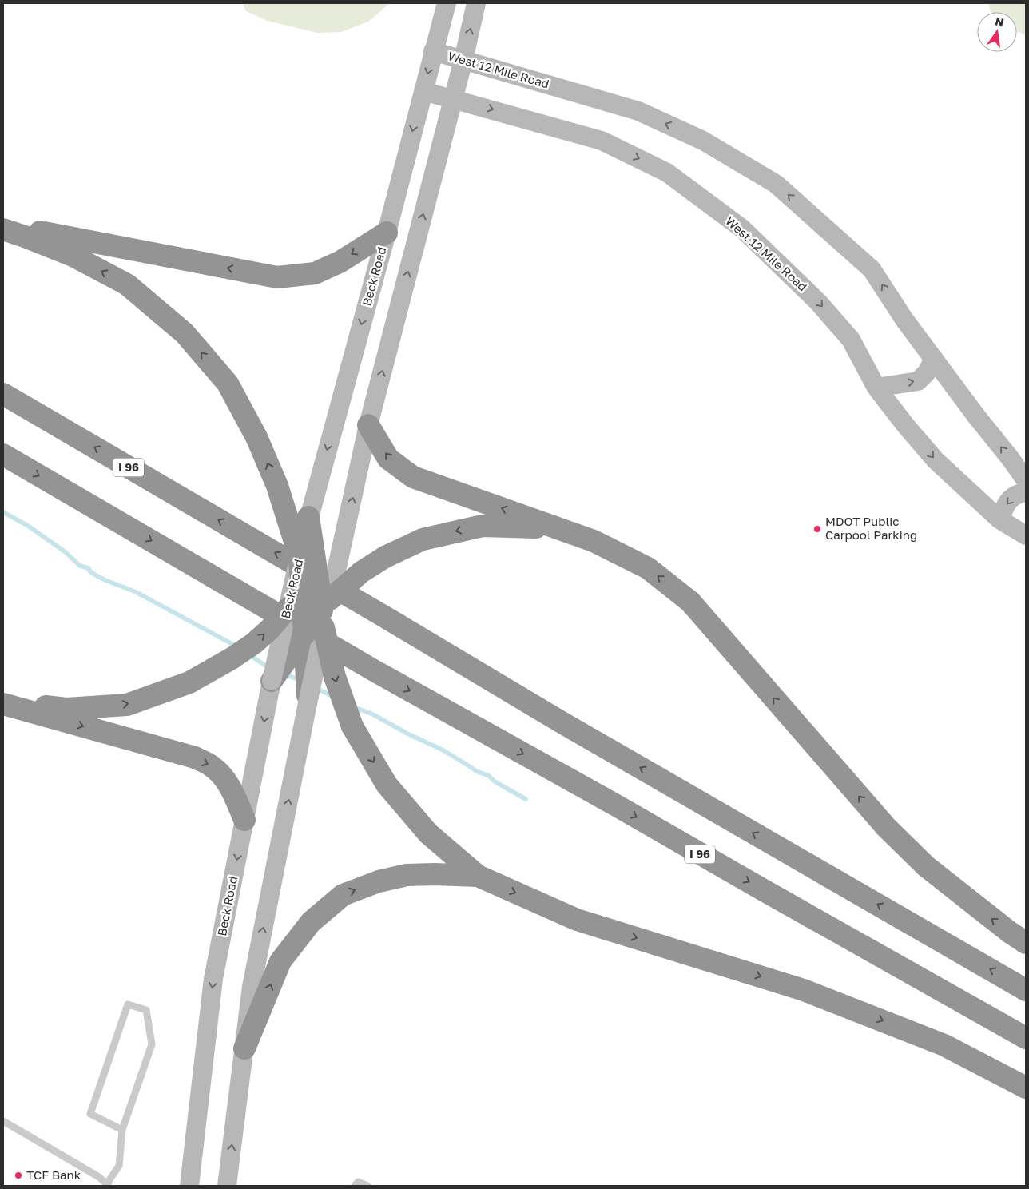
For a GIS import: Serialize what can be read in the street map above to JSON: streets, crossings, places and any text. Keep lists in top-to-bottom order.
{
  "streets": {
    "highway": ["I 96"],
    "main road": ["West 12 Mile Road", "Beck Road"]
  },
  "crossings": [
    ["West 12 Mile Road", "Beck Road"]
  ],
  "places": ["MDOT Public Carpool Parking", "TCF Bank"],
  "north": "top"
}
